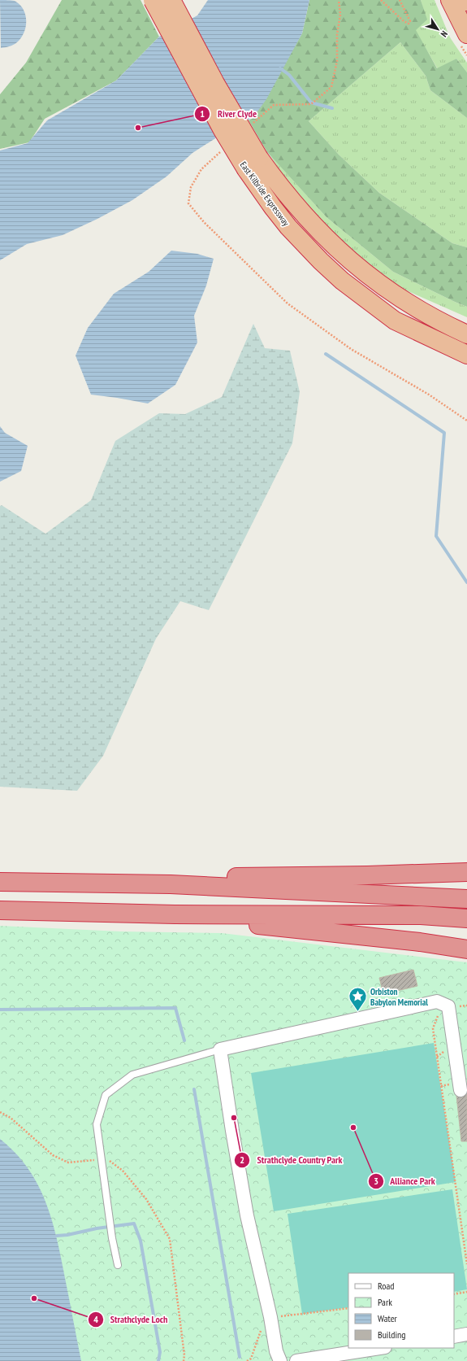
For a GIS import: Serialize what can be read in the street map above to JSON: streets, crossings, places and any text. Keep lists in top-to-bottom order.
{
  "streets": {
    "highway": ["East Kilbride Expressway"]
  },
  "places": {
    "other": [
      "River Clyde",
      "Strathclyde Country Park",
      "Alliance Park",
      "Strathclyde Loch"
    ],
    "place": ["Orbiston Babylon Memorial"]
  },
  "legend": [
    "Road",
    "Park",
    "Water",
    "Building"
  ],
  "north": "bottom right"
}
